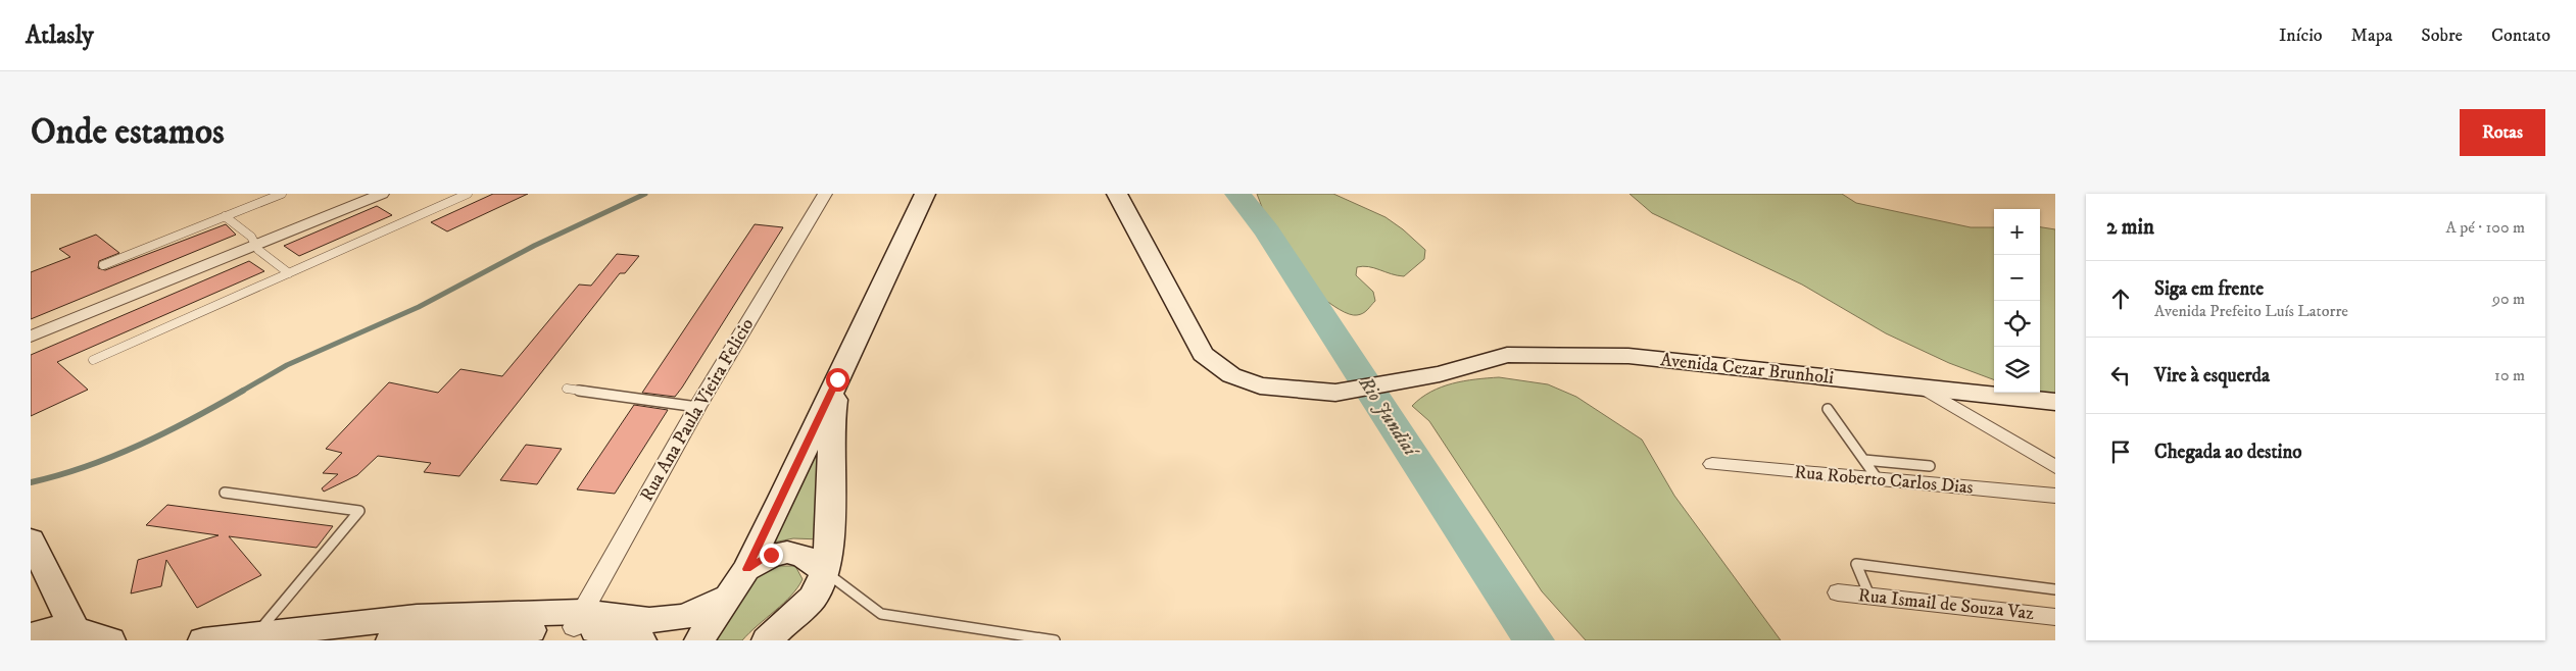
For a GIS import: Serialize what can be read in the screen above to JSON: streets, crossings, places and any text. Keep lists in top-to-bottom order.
{
  "streets": {
    "main road": ["Avenida Cezar Brunholi"],
    "street": ["Rua Ana Paula Vieira Felicio", "Rua Roberto Carlos Dias", "Rua Ismail de Souza Vaz"]
  },
  "water": ["Rio Jundiaí"],
  "page": {
    "header": "Atlasly",
    "nav": [
      "Início",
      "Mapa",
      "Sobre",
      "Contato"
    ],
    "buttons": "Rotas",
    "title": "Onde estamos",
    "heading": ["2 min", "A pé · 100 m"],
    "map_buttons": ["+", "−"],
    "list": [
      ["Siga em frente", "Avenida Prefeito Luís Latorre", "90 m"],
      ["Vire à esquerda", "10 m"],
      "Chegada ao destino"
    ]
  }
}
